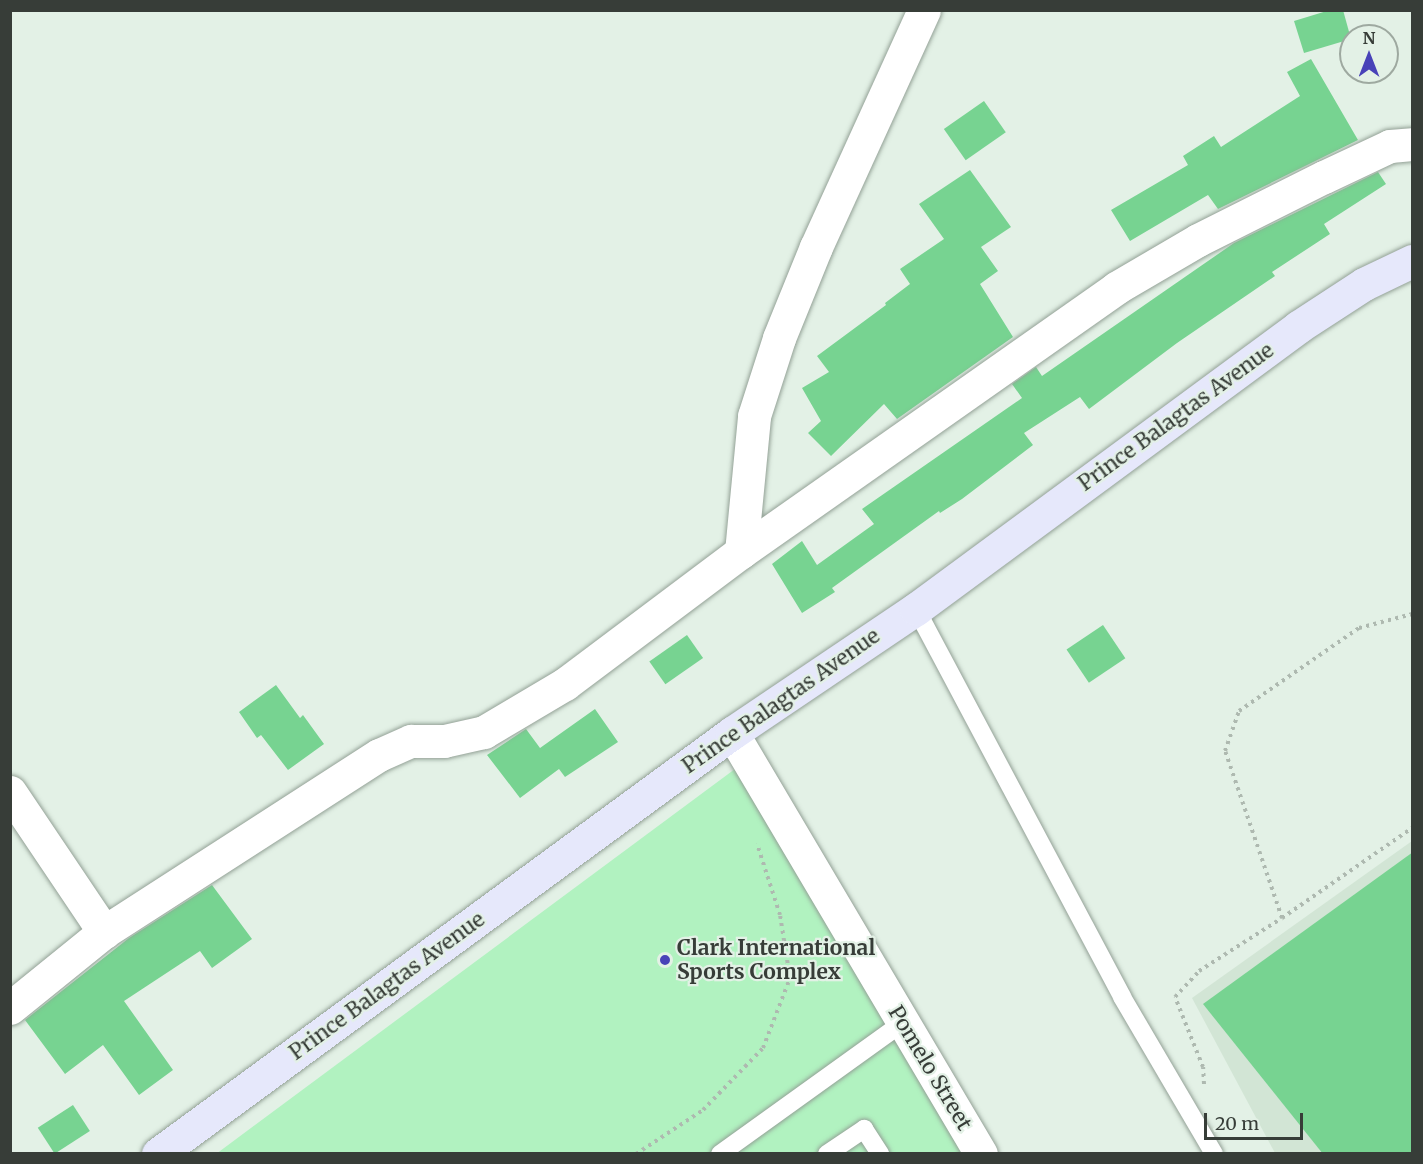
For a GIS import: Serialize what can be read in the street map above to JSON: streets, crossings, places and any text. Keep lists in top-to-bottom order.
{
  "streets": {
    "main road": ["Prince Balagtas Avenue"],
    "street": ["Pomelo Street"]
  },
  "crossings": [
    ["Prince Balagtas Avenue", "Pomelo Street"]
  ],
  "places": ["Clark International Sports Complex"],
  "scale_bar": "20 m",
  "north": "top"
}
